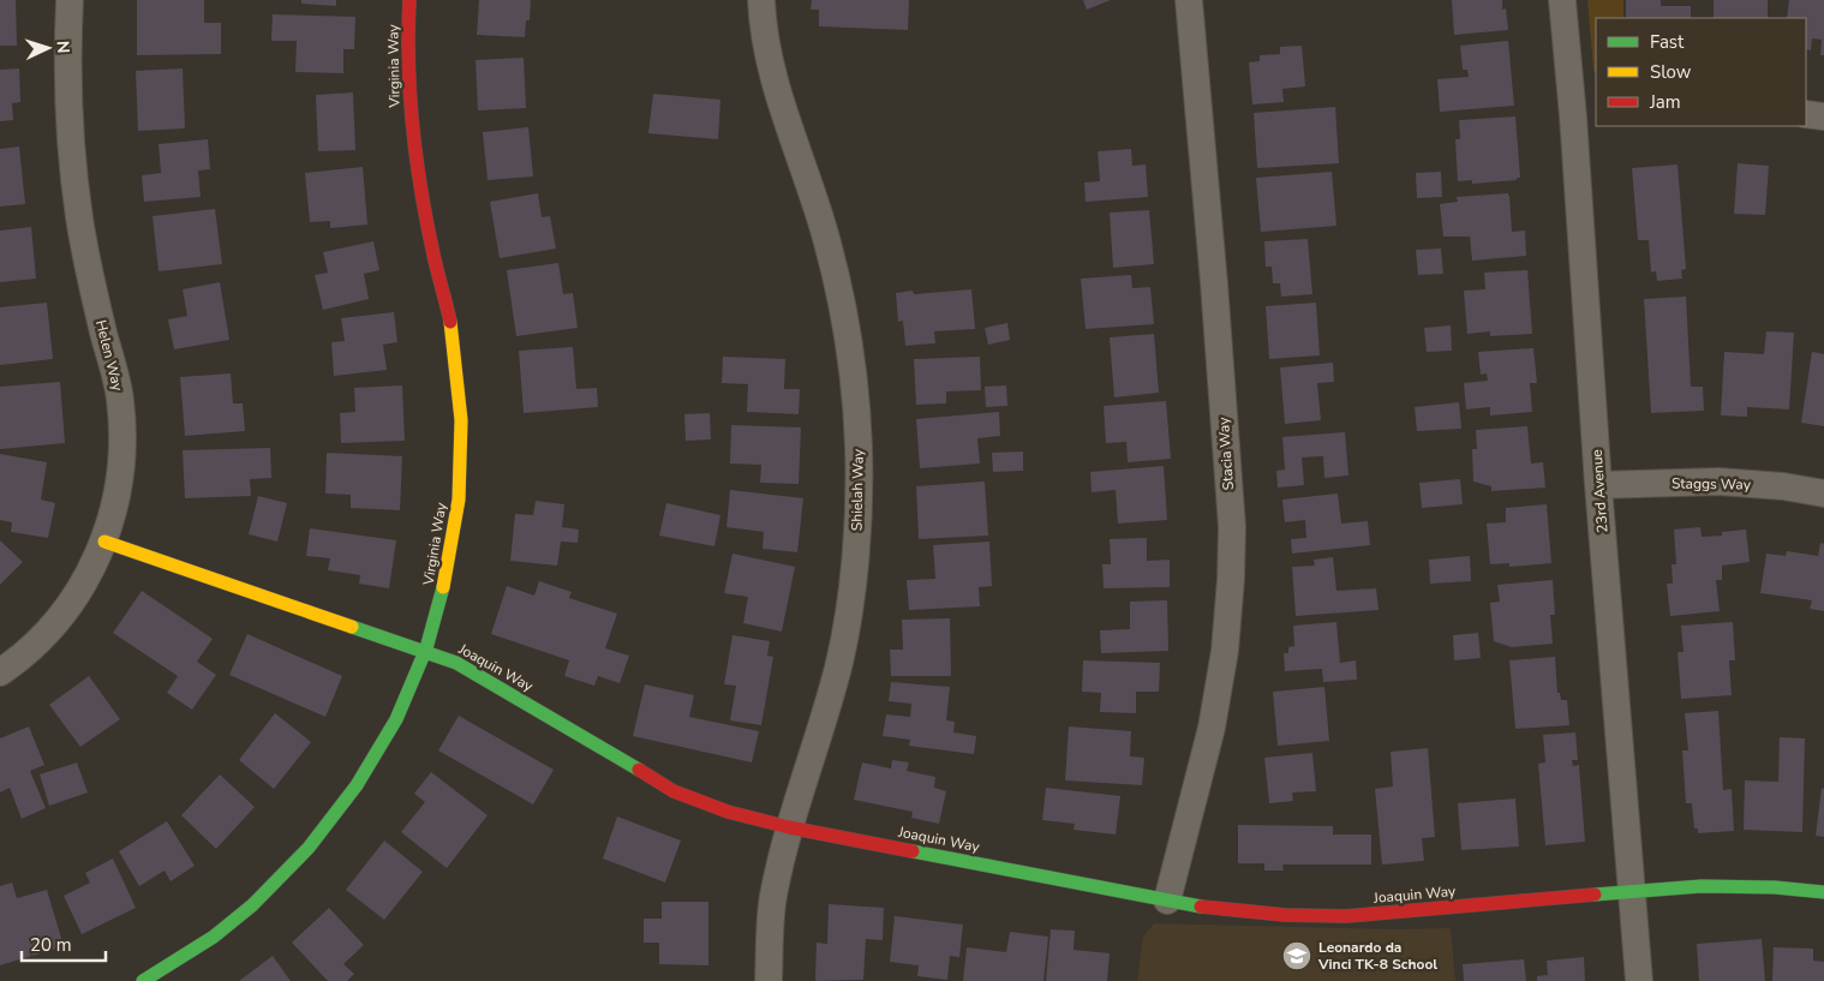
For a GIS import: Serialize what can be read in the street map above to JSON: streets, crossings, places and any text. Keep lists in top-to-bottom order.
{
  "streets": {
    "street": [
      "Virginia Way",
      "Helen Way",
      "Stacia Way",
      "Staggs Way",
      "Shielah Way",
      "23rd Avenue",
      "Joaquin Way"
    ]
  },
  "crossings": [
    ["Virginia Way", "Joaquin Way"],
    ["Helen Way", "Joaquin Way"],
    ["Stacia Way", "Joaquin Way"],
    ["Staggs Way", "23rd Avenue"],
    ["Shielah Way", "Joaquin Way"],
    ["23rd Avenue", "Joaquin Way"]
  ],
  "places": {
    "school or university": ["Leonardo da Vinci TK-8 School"]
  },
  "legend": ["Fast", "Slow", "Jam"],
  "scale_bar": "20 m",
  "north": "right"
}
